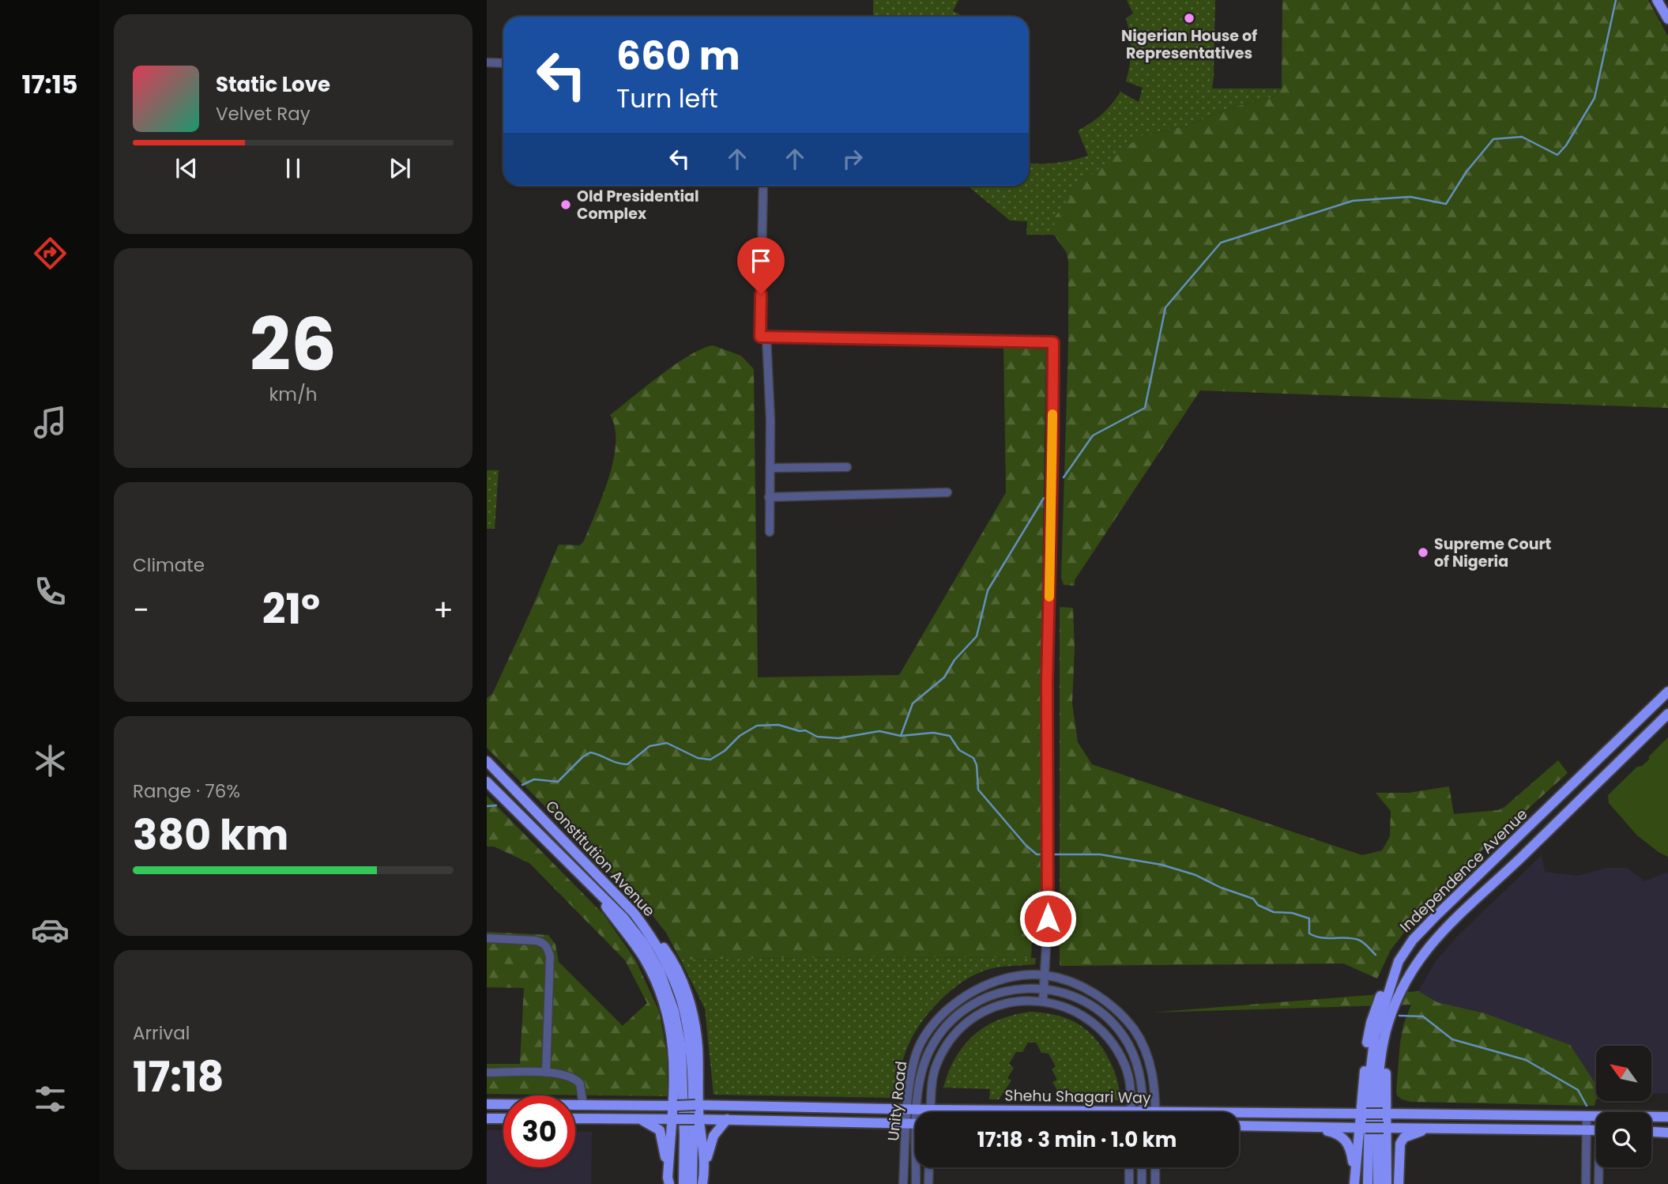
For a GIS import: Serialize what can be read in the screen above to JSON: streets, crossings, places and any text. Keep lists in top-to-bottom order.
{
  "streets": {
    "main road": ["Constitution Avenue", "Independence Avenue", "Shehu Shagari Way"],
    "street": ["Unity Road"]
  },
  "crossings": [
    ["Shehu Shagari Way", "Unity Road"]
  ],
  "places": ["Nigerian House of Representatives", "Old Presidential Complex", "Supreme Court of Nigeria"],
  "north": "top left",
  "page": {
    "tabs": "17:15",
    "turn": ["660 m", "Turn left"],
    "song": ["Static Love", "Velvet Ray"],
    "tile": [
      ["26", "km/h"],
      "Climate",
      ["Range · 76%", "380 km"],
      ["Arrival", "17:18"]
    ],
    "heat": ["−", "21°", "+"],
    "limit": "30",
    "trip": "17:18 · 3 min · 1.0 km"
  }
}
